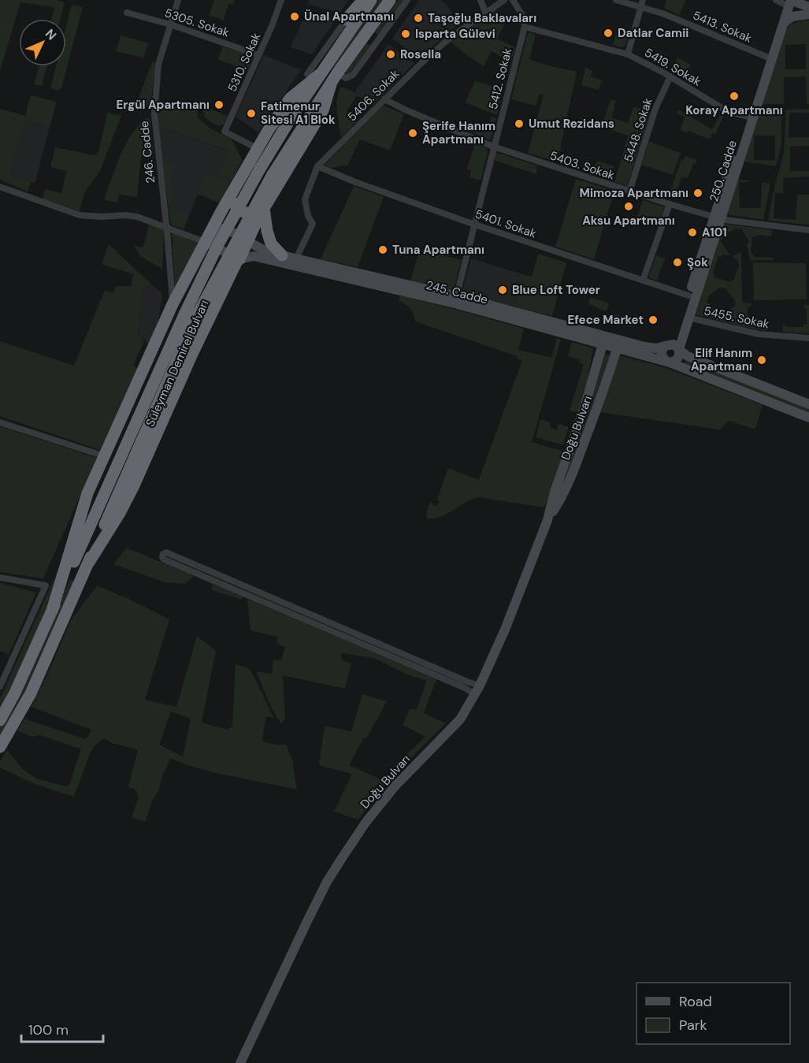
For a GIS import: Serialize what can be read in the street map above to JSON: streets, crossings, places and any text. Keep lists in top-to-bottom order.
{
  "streets": {
    "highway": ["Süleyman Demirel Bulvarı"],
    "street": [
      "5305. Sokak",
      "5413. Sokak",
      "5310. Sokak",
      "5419. Sokak",
      "5412. Sokak",
      "5406. Sokak",
      "5448. Sokak",
      "246. Cadde",
      "5403. Sokak",
      "250. Cadde",
      "5401. Sokak",
      "245. Cadde",
      "5455. Sokak",
      "Doğu Bulvarı"
    ]
  },
  "crossings": [
    ["5305. Sokak", "5310. Sokak"],
    ["5305. Sokak", "246. Cadde"],
    ["5413. Sokak", "250. Cadde"],
    ["5419. Sokak", "5412. Sokak"],
    ["5419. Sokak", "5448. Sokak"],
    ["5419. Sokak", "250. Cadde"],
    ["5412. Sokak", "5403. Sokak"],
    ["5412. Sokak", "5401. Sokak"],
    ["5412. Sokak", "245. Cadde"],
    ["5406. Sokak", "5403. Sokak"],
    ["5406. Sokak", "5401. Sokak"],
    ["5406. Sokak", "245. Cadde"],
    ["5448. Sokak", "5403. Sokak"],
    ["5403. Sokak", "250. Cadde"],
    ["250. Cadde", "5401. Sokak"],
    ["250. Cadde", "245. Cadde"],
    ["250. Cadde", "5455. Sokak"],
    ["245. Cadde", "Doğu Bulvarı"]
  ],
  "places": [
    "Ünal Apartmanı",
    "Taşoğlu Baklavaları",
    "Datlar Camii",
    "Isparta Gülevi",
    "Rosella",
    "Koray Apartmanı",
    "Ergül Apartmanı",
    "Fatimenur Sitesi A1 Blok",
    "Umut Rezidans",
    "Şerife Hanım Apartmanı",
    "Mimoza Apartmanı",
    "Aksu Apartmanı",
    "A101",
    "Tuna Apartmanı",
    "Şok",
    "Blue Loft Tower",
    "Efece Market",
    "Elif Hanım Apartmanı"
  ],
  "legend": ["Road", "Park"],
  "scale_bar": "100 m",
  "north": "top right"
}
